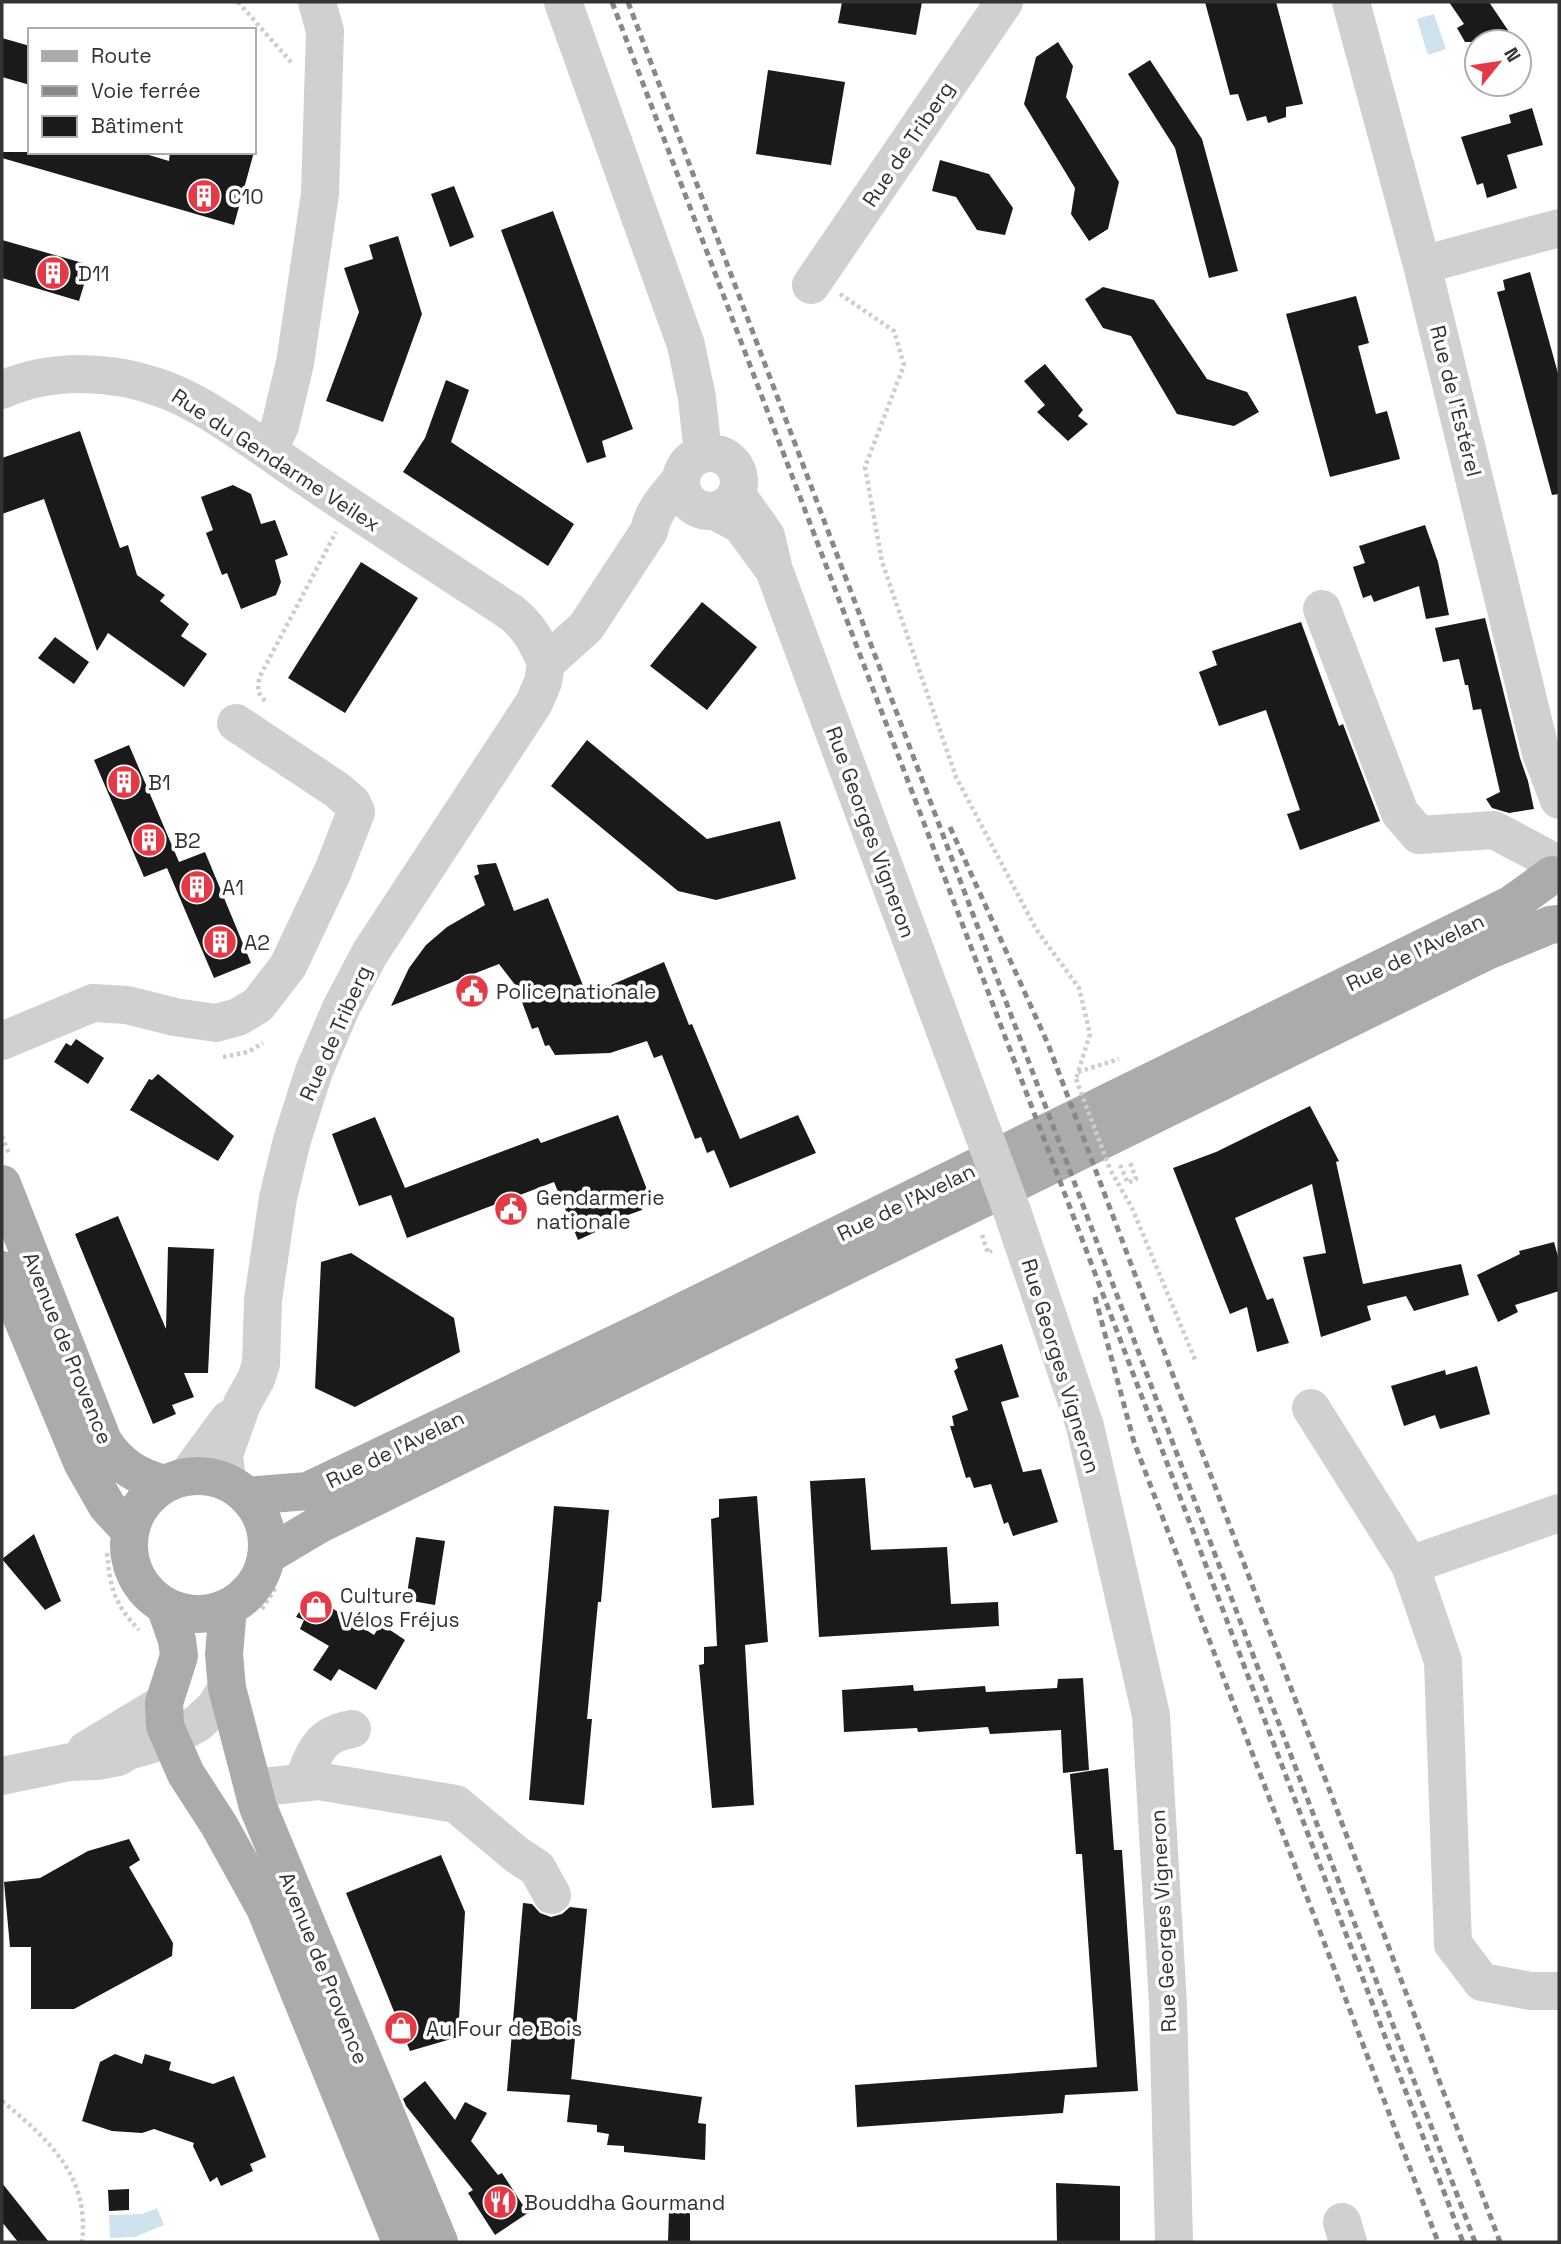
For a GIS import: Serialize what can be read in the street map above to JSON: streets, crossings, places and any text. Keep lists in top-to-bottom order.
{
  "streets": {
    "main road": ["Rue de l'Avelan", "Avenue de Provence"],
    "street": [
      "Rue de Triberg",
      "Rue de l'Estérel",
      "Rue du Gendarme Veilex",
      "Rue Georges Vigneron"
    ]
  },
  "crossings": [
    ["Rue de Triberg", "Rue de l'Avelan"],
    ["Rue de Triberg", "Avenue de Provence"],
    ["Rue de l'Avelan", "Avenue de Provence"]
  ],
  "places": {
    "building": [
      "C10",
      "D11",
      "B1",
      "B2",
      "A1",
      "A2"
    ],
    "public building": ["Police nationale", "Gendarmerie nationale"],
    "shop": ["Culture Vélos Fréjus", "Au Four de Bois"],
    "restaurant": ["Bouddha Gourmand"]
  },
  "legend": ["Route", "Voie ferrée", "Bâtiment"],
  "north": "top right"
}
